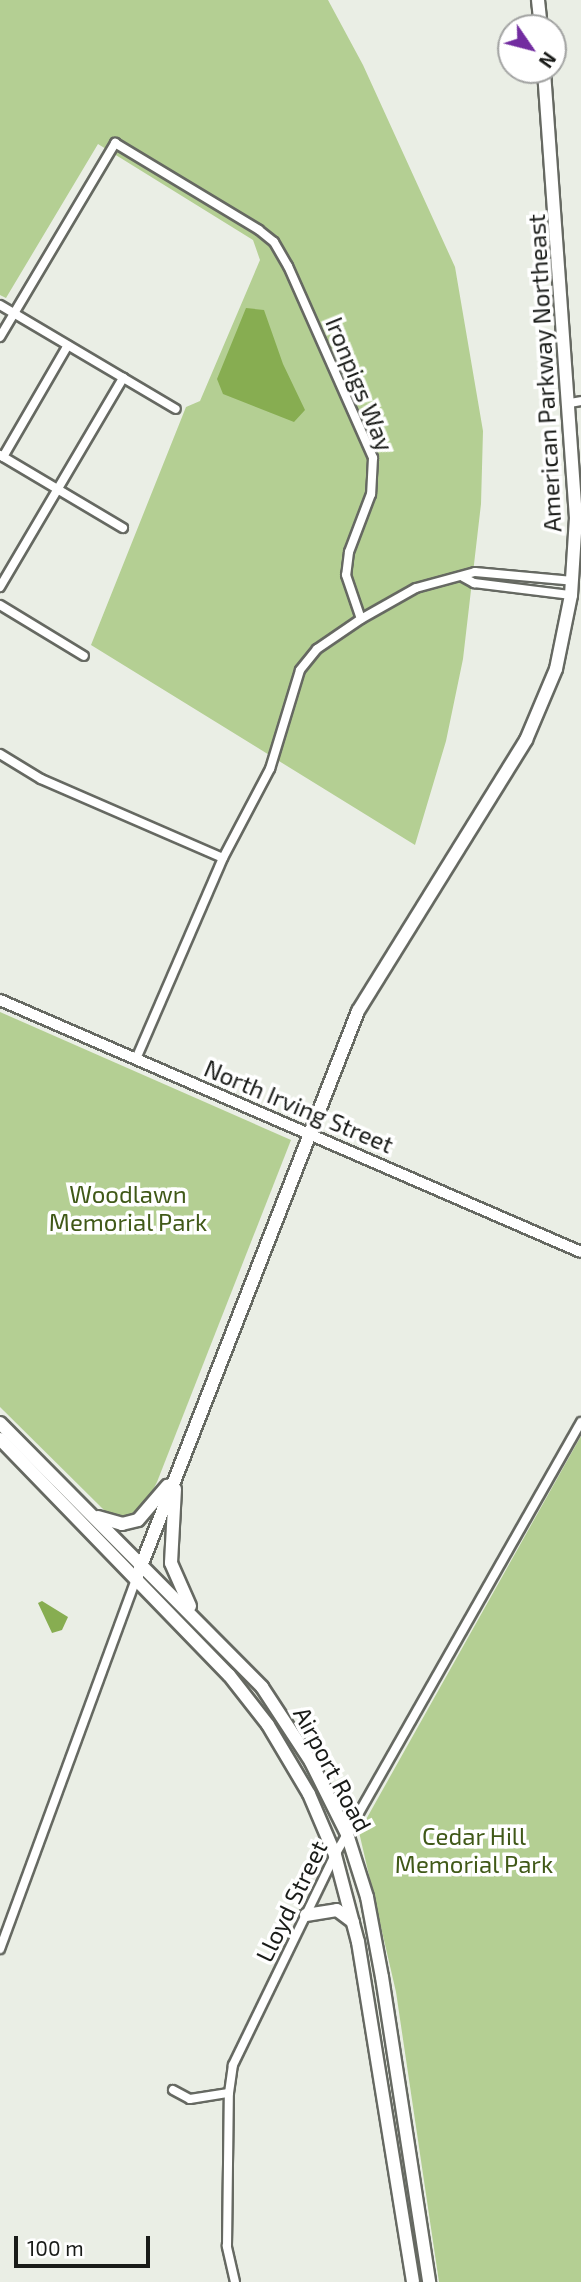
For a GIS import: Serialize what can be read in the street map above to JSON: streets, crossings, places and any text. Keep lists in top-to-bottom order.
{
  "streets": {
    "main road": ["American Parkway Northeast", "Airport Road"],
    "street": ["Ironpigs Way", "North Irving Street", "Lloyd Street"]
  },
  "crossings": [
    ["American Parkway Northeast", "North Irving Street"],
    ["American Parkway Northeast", "Airport Road"],
    ["Airport Road", "Lloyd Street"]
  ],
  "parks": ["Woodlawn Memorial Park", "Cedar Hill Memorial Park"],
  "scale_bar": "100 m",
  "north": "bottom right"
}
